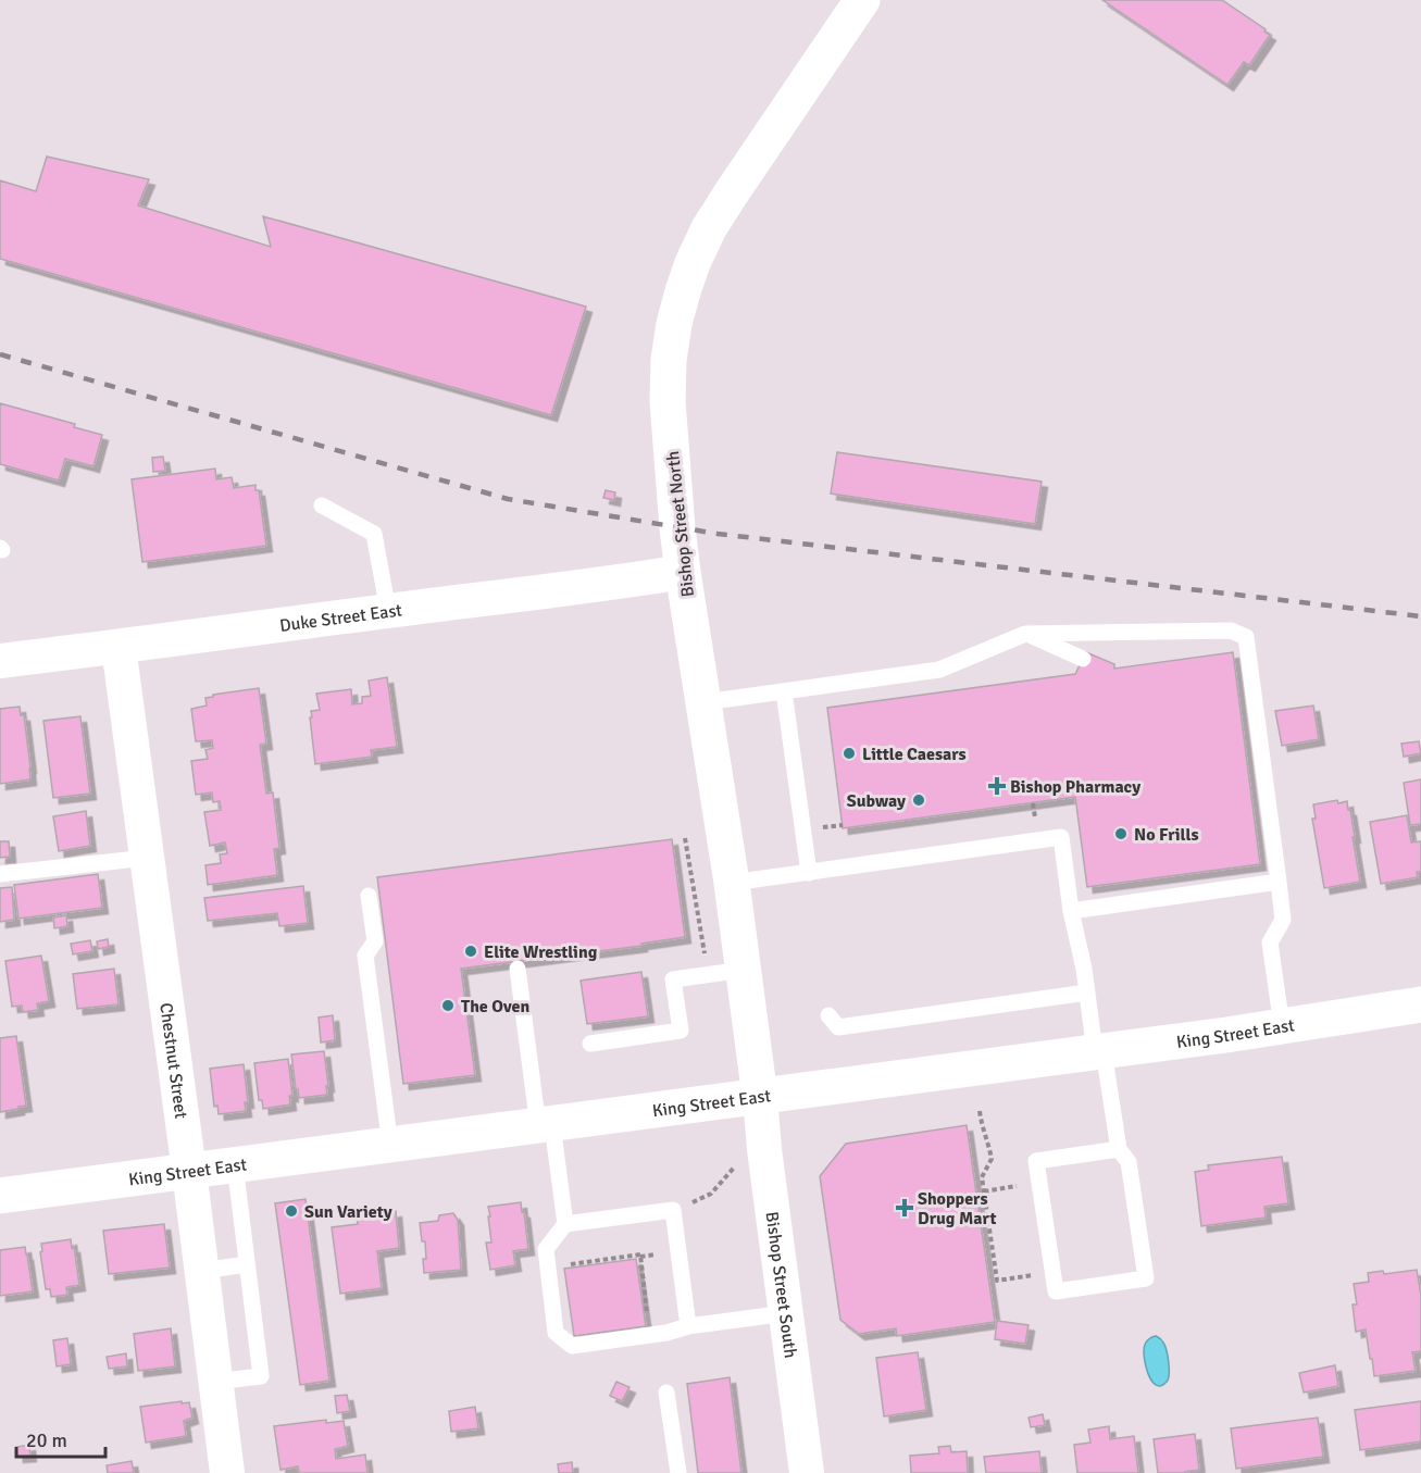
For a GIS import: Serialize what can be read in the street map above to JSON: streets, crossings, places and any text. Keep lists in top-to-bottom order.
{
  "streets": {
    "main road": ["Bishop Street North", "King Street East"],
    "street": ["Duke Street East", "Chestnut Street", "Bishop Street South"]
  },
  "crossings": [
    ["Bishop Street North", "Duke Street East"],
    ["Bishop Street North", "King Street East"],
    ["Bishop Street North", "Bishop Street South"],
    ["Duke Street East", "Chestnut Street"],
    ["King Street East", "Chestnut Street"],
    ["King Street East", "Bishop Street South"]
  ],
  "places": {
    "other": [
      "Little Caesars",
      "Subway",
      "No Frills",
      "Elite Wrestling",
      "The Oven",
      "Sun Variety"
    ],
    "health": ["Bishop Pharmacy", "Shoppers Drug Mart"]
  },
  "scale_bar": "20 m"
}
